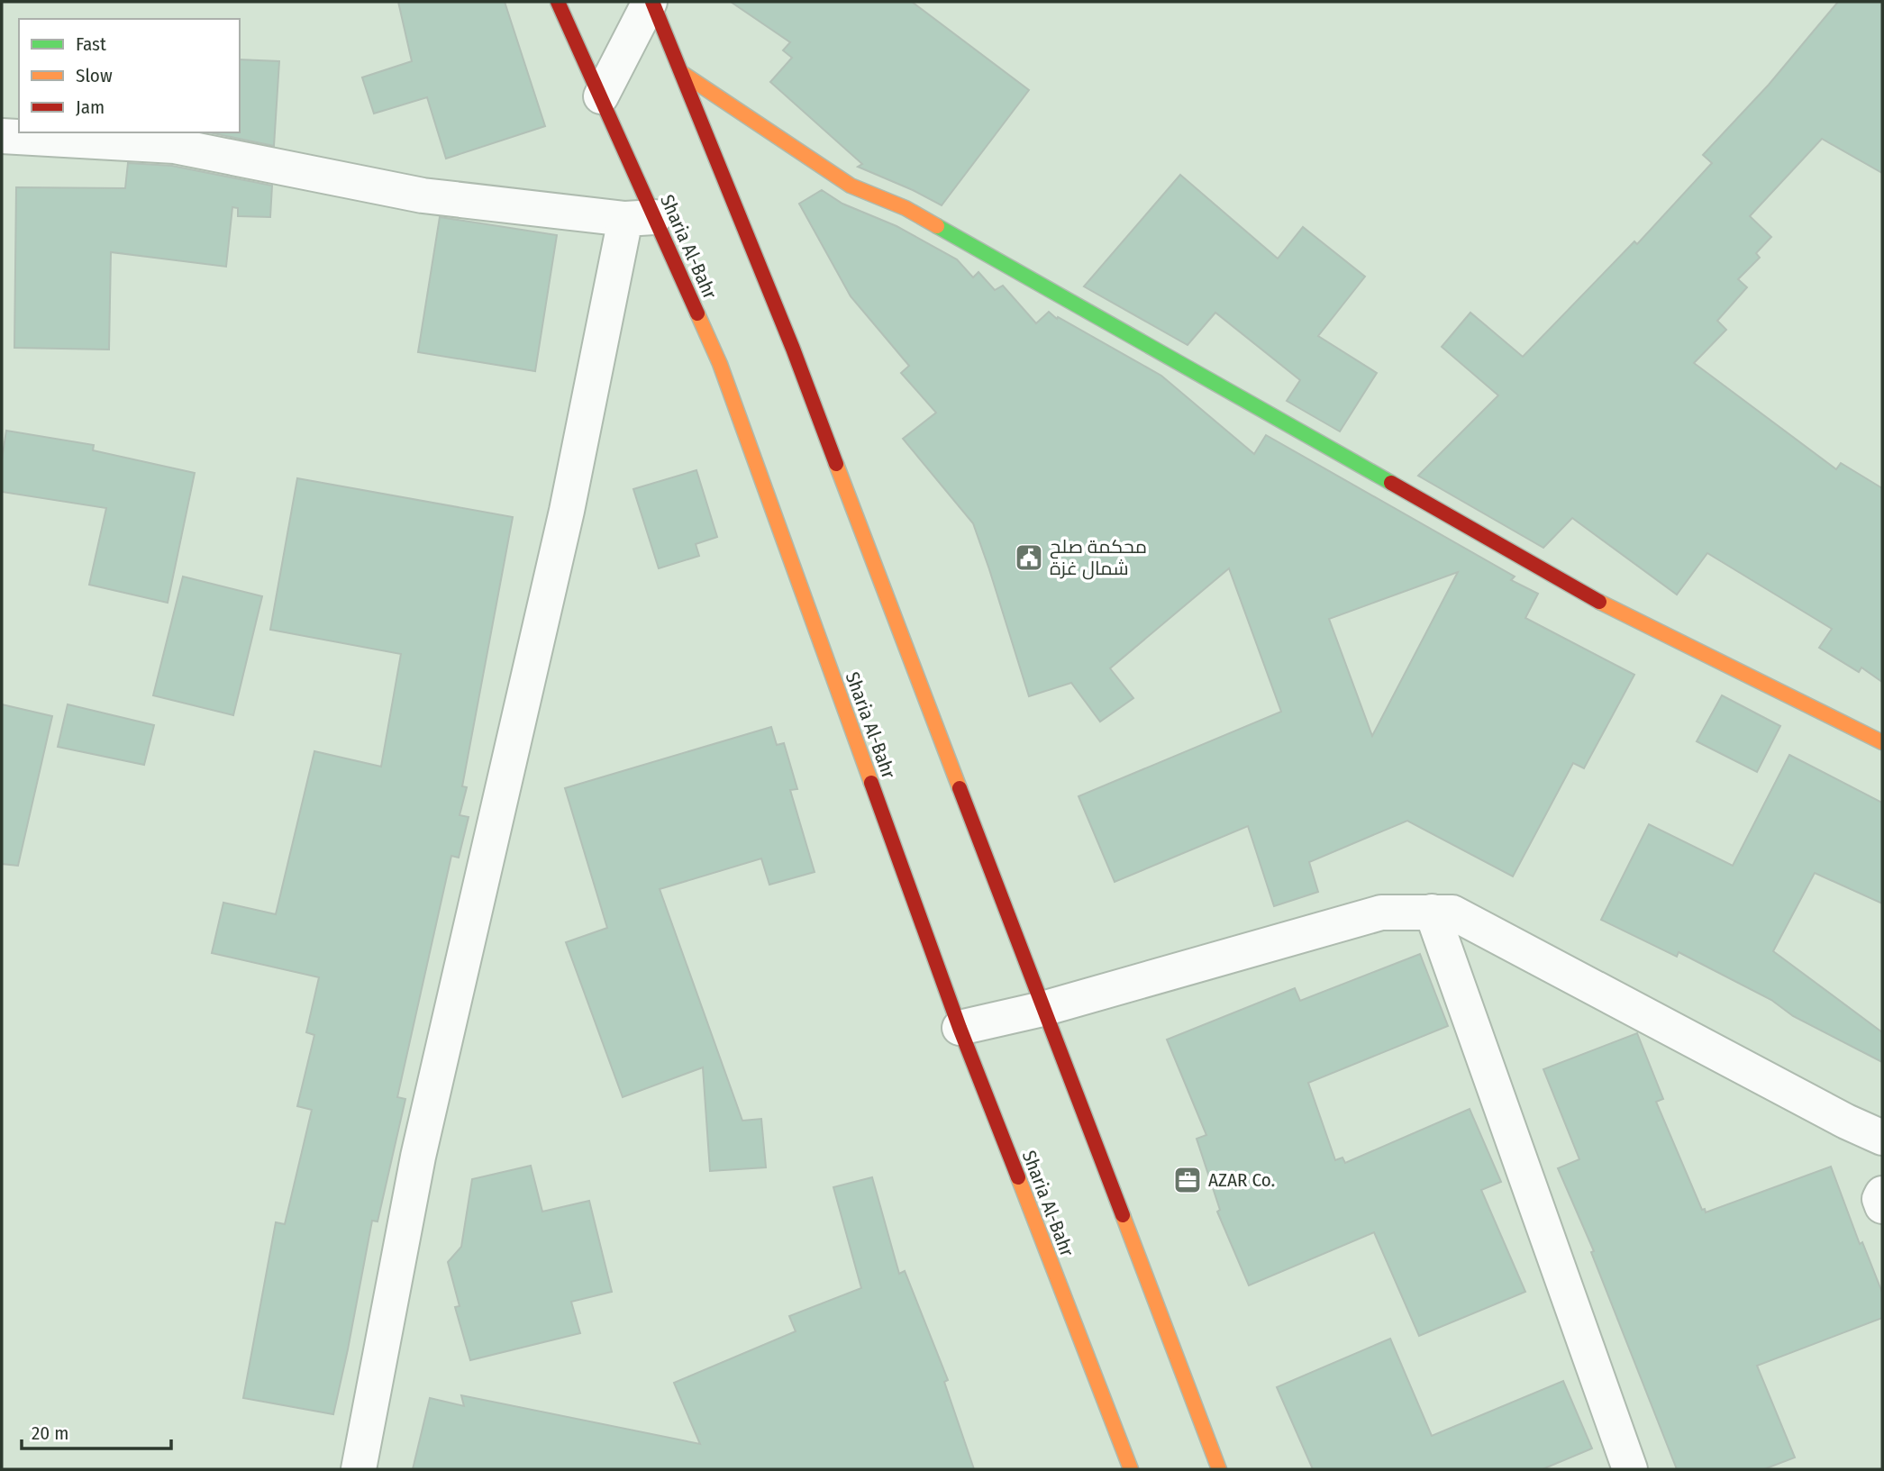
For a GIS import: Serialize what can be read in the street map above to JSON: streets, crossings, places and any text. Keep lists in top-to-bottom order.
{
  "streets": {
    "main road": ["Sharia Al-Bahr"]
  },
  "places": {
    "public building": ["محكمة صلح شمال غزة"],
    "office": ["AZAR Co."]
  },
  "legend": ["Fast", "Slow", "Jam"],
  "scale_bar": "20 m"
}
